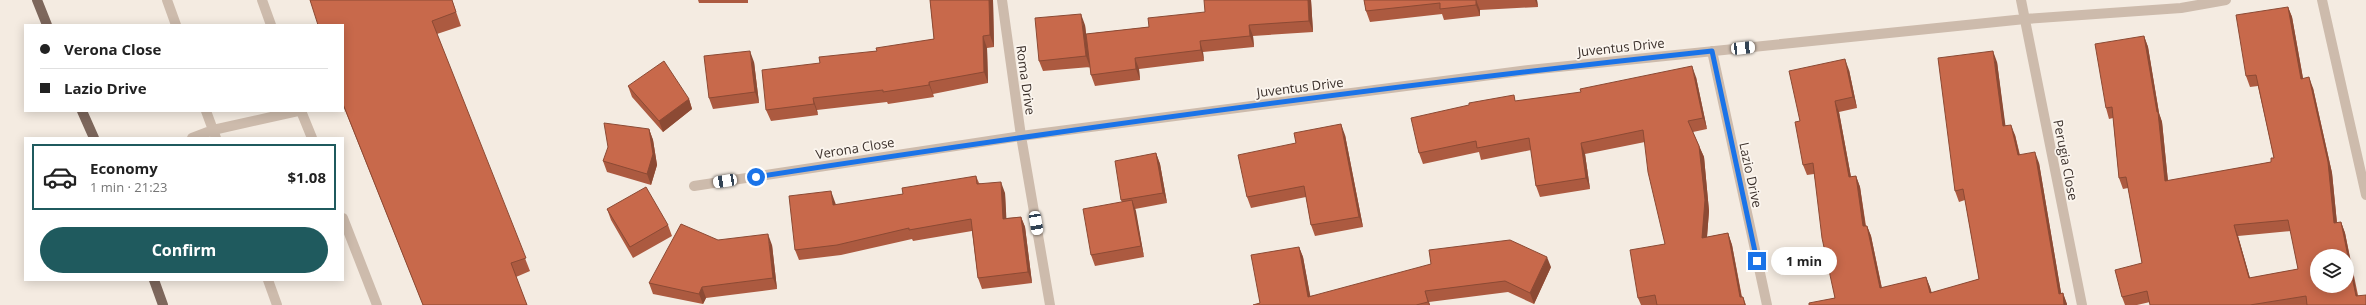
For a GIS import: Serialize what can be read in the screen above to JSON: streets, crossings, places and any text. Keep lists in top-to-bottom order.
{
  "streets": {
    "street": [
      "Juventus Drive",
      "Roma Drive",
      "Verona Close",
      "Perugia Close",
      "Lazio Drive"
    ]
  },
  "crossings": [
    ["Juventus Drive", "Roma Drive"],
    ["Juventus Drive", "Verona Close"],
    ["Juventus Drive", "Perugia Close"],
    ["Juventus Drive", "Lazio Drive"],
    ["Roma Drive", "Verona Close"]
  ],
  "page": {
    "banner": ["Verona Close", "Lazio Drive"],
    "list": [
      {
        "name": "Economy",
        "note": "1 min · 21:23",
        "value": "$1.08"
      }
    ],
    "buttons": "Confirm",
    "bubble": "1 min"
  }
}
